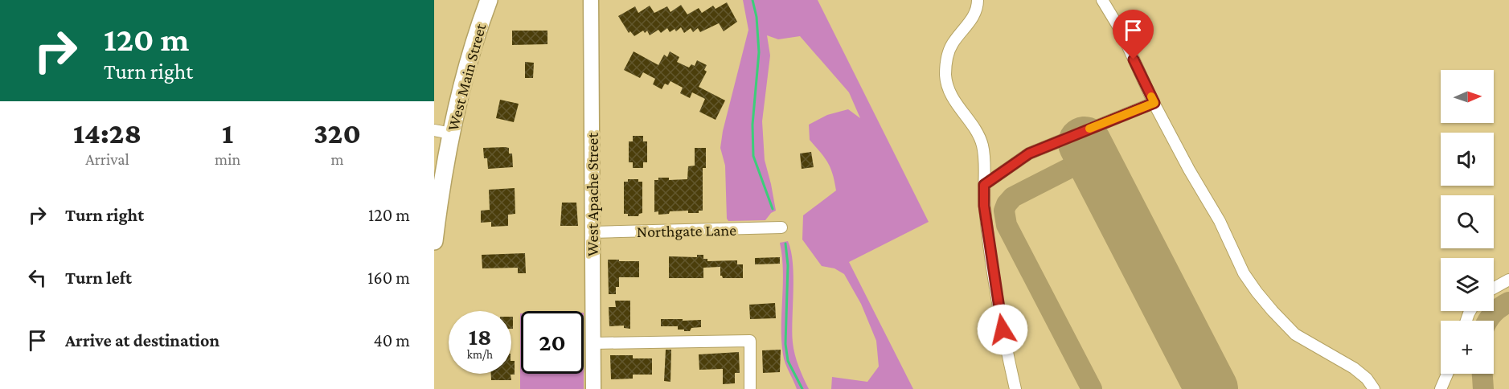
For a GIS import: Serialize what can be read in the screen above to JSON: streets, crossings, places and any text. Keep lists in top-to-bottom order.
{
  "streets": {
    "highway": ["West Main Street"],
    "main road": ["West Apache Street"],
    "street": ["Northgate Lane"]
  },
  "crossings": [
    ["West Apache Street", "Northgate Lane"]
  ],
  "north": "right",
  "page": {
    "turn": ["120 m", "Turn right"],
    "map_buttons": "+",
    "eta": [
      "14:28",
      "Arrival",
      "1",
      "min",
      "320",
      "m"
    ],
    "list": [
      {
        "name": "Turn right",
        "value": "120 m"
      },
      {
        "name": "Turn left",
        "value": "160 m"
      },
      {
        "name": "Arrive at destination",
        "value": "40 m"
      }
    ],
    "speed": "18 km/h",
    "limit": "20"
  }
}
